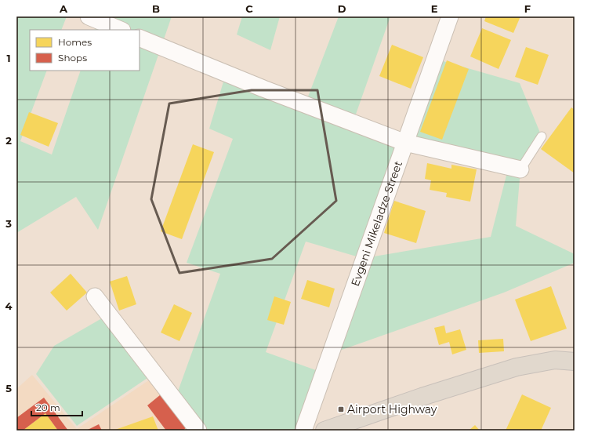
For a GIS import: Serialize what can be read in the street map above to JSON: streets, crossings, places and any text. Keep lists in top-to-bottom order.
{
  "streets": {
    "street": ["Evgeni Mikeladze Street"]
  },
  "places": {
    "transit": ["Airport Highway"]
  },
  "legend": ["Homes", "Shops"],
  "scale_bar": "20 m",
  "grid": {
    "columns": [
      "A",
      "B",
      "C",
      "D",
      "E",
      "F"
    ],
    "rows": [
      "1",
      "2",
      "3",
      "4",
      "5"
    ]
  }
}
